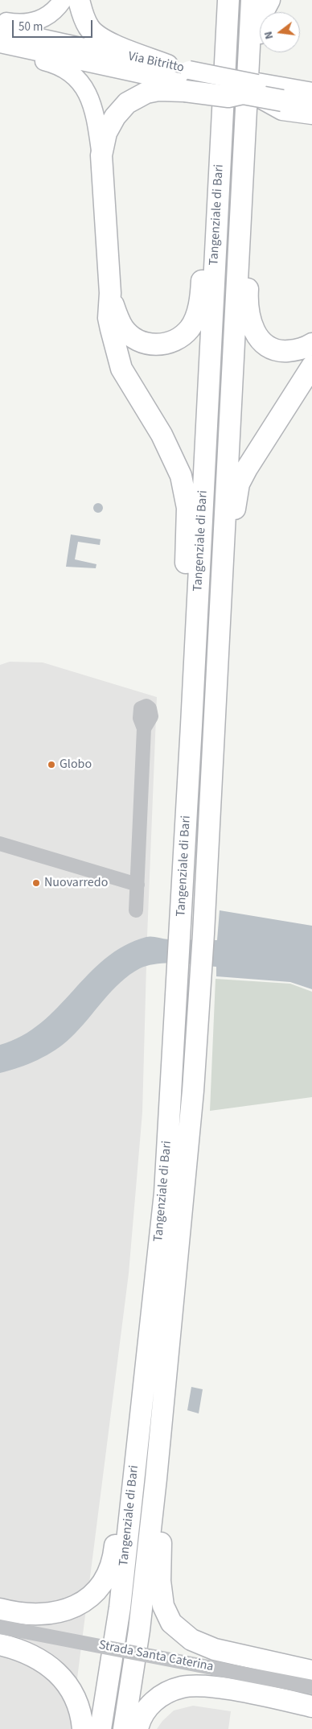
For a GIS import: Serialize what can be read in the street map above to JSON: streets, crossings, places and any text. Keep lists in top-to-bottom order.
{
  "streets": {
    "highway": ["Tangenziale di Bari"],
    "main road": ["Via Bitritto"],
    "street": ["Strada Santa Caterina"]
  },
  "places": ["Globo", "Nuovarredo"],
  "scale_bar": "50 m",
  "north": "left"
}
